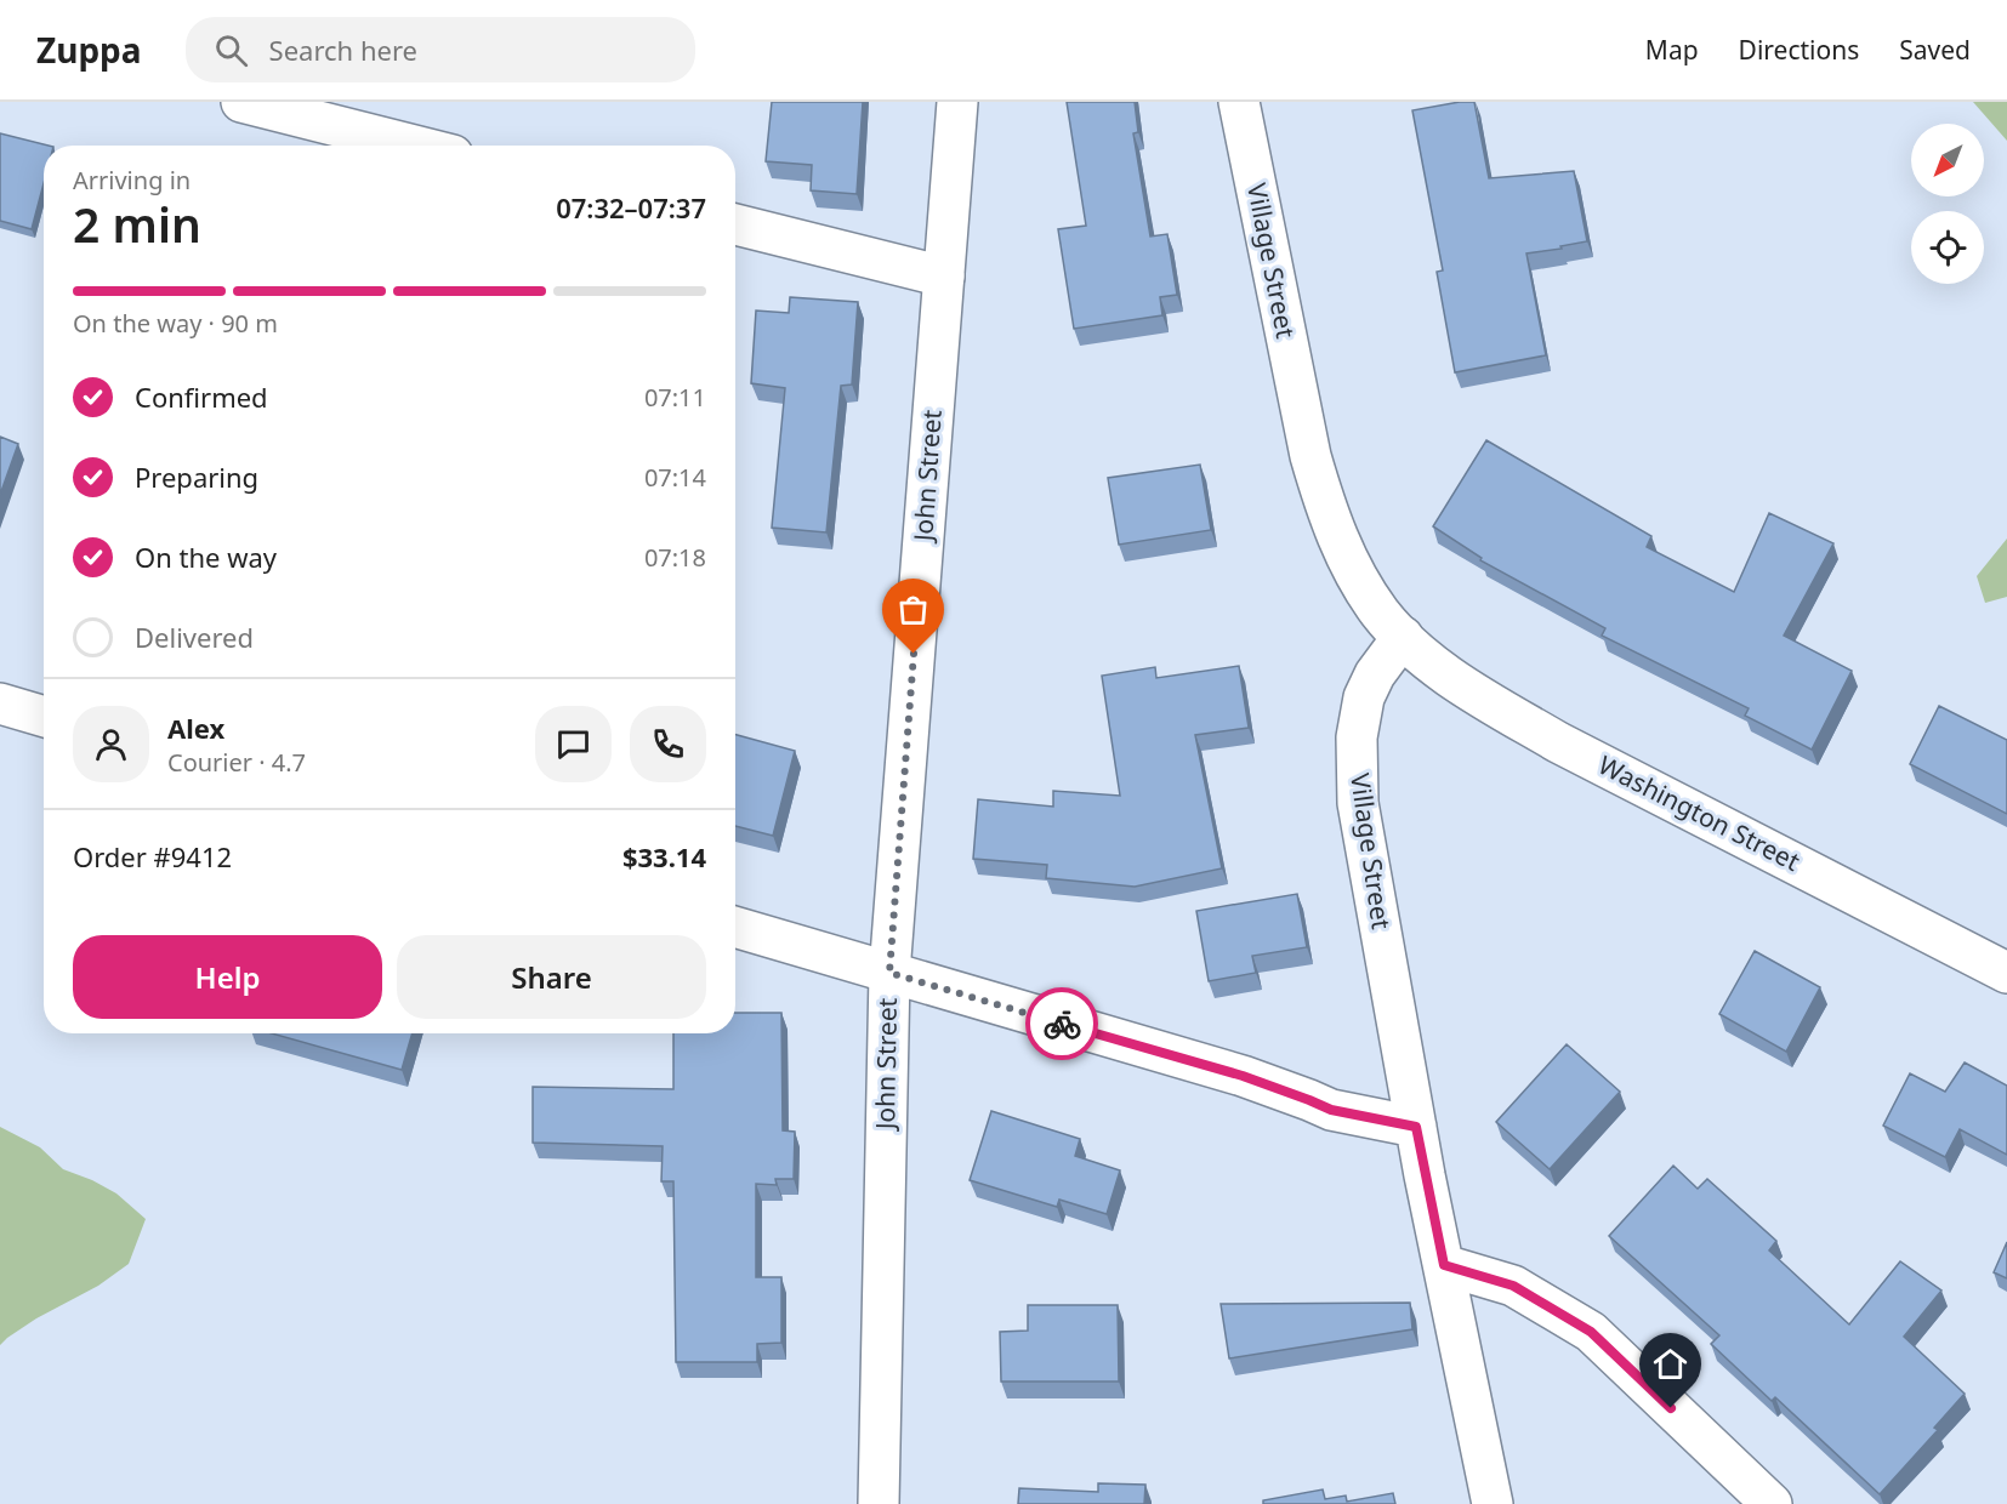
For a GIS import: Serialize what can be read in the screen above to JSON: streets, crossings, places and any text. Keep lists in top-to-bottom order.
{
  "streets": {
    "street": ["Village Street", "John Street", "Washington Street"]
  },
  "crossings": [
    ["Village Street", "Washington Street"]
  ],
  "north": "bottom left",
  "page": {
    "header": "Zuppa",
    "search": "Search here",
    "nav": ["Map", "Directions", "Saved"],
    "heading": ["2 min", "Arriving in", "07:32–07:37"],
    "panel": [
      "Alex",
      "Courier · 4.7",
      "Order #9412",
      "$33.14"
    ],
    "bar": "On the way · 90 m",
    "list": [
      ["Confirmed", "07:11"],
      ["Preparing", "07:14"],
      ["On the way", "07:18"],
      "Delivered"
    ],
    "buttons": ["Help", "Share"]
  }
}
